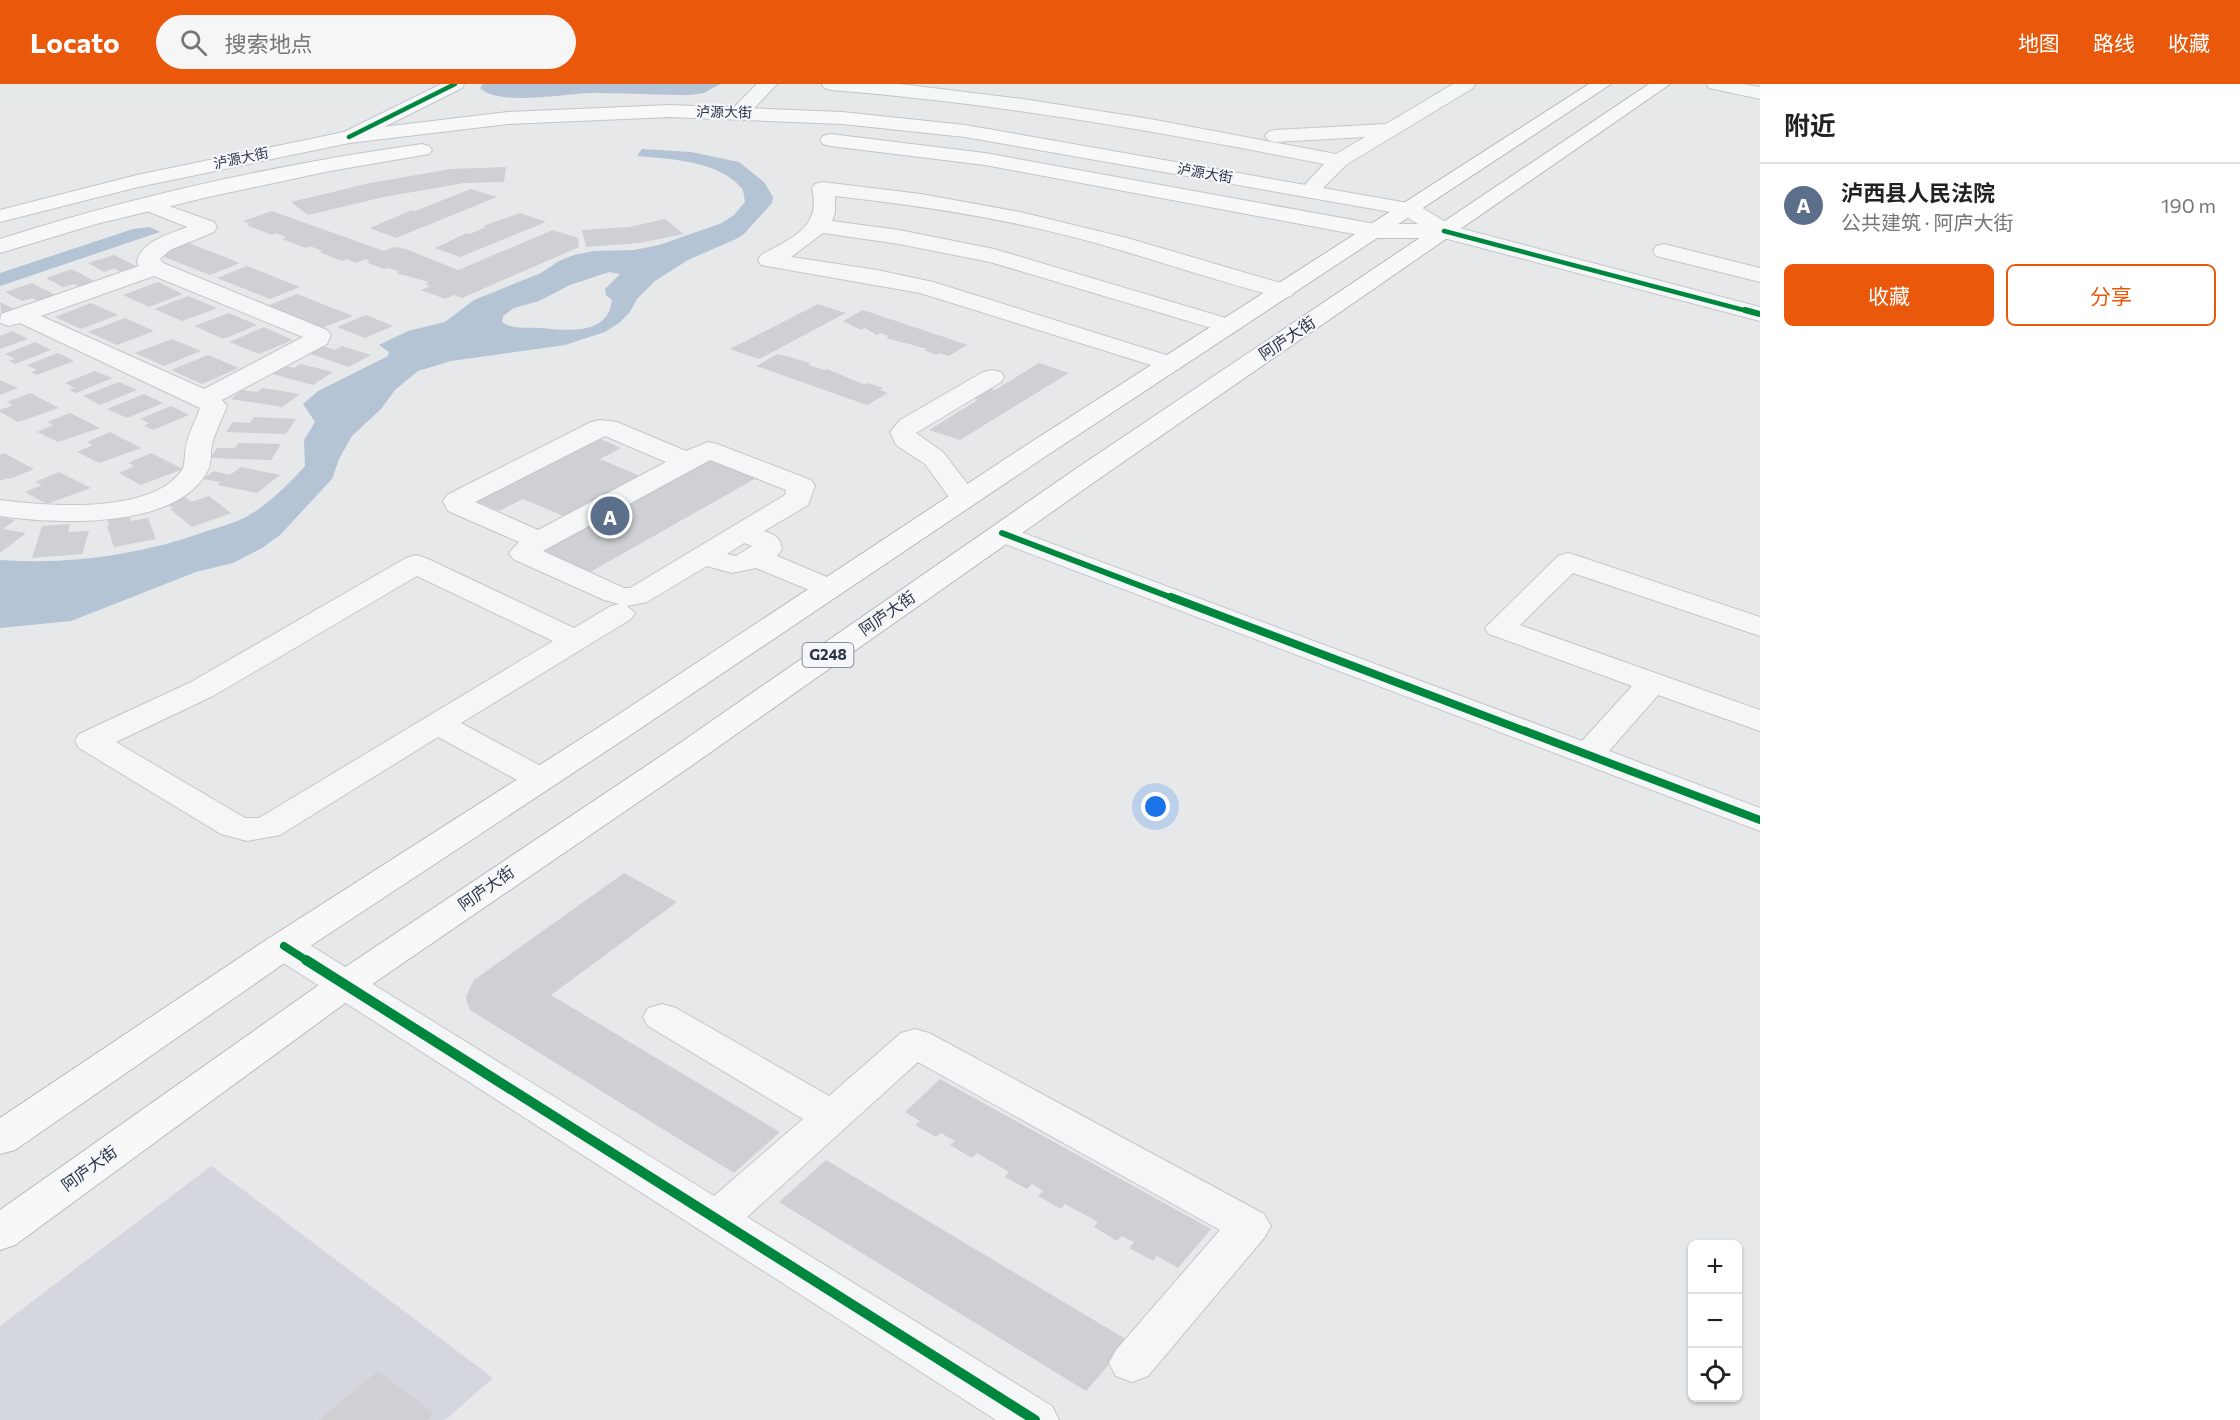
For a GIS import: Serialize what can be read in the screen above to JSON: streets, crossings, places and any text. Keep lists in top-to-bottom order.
{
  "streets": {
    "main road": ["泸源大街", "阿庐大街", "G248"]
  },
  "crossings": [
    ["泸源大街", "阿庐大街"]
  ],
  "page": {
    "header": "Locato",
    "search": "搜索地点",
    "nav": ["地图", "路线", "收藏"],
    "heading": "附近",
    "list": [
      {
        "mark": "A",
        "name": "泸西县人民法院",
        "note": "公共建筑 · 阿庐大街",
        "value": "190 m"
      }
    ],
    "buttons": ["收藏", "分享"],
    "pins": "A",
    "map_buttons": ["+", "−"]
  }
}
